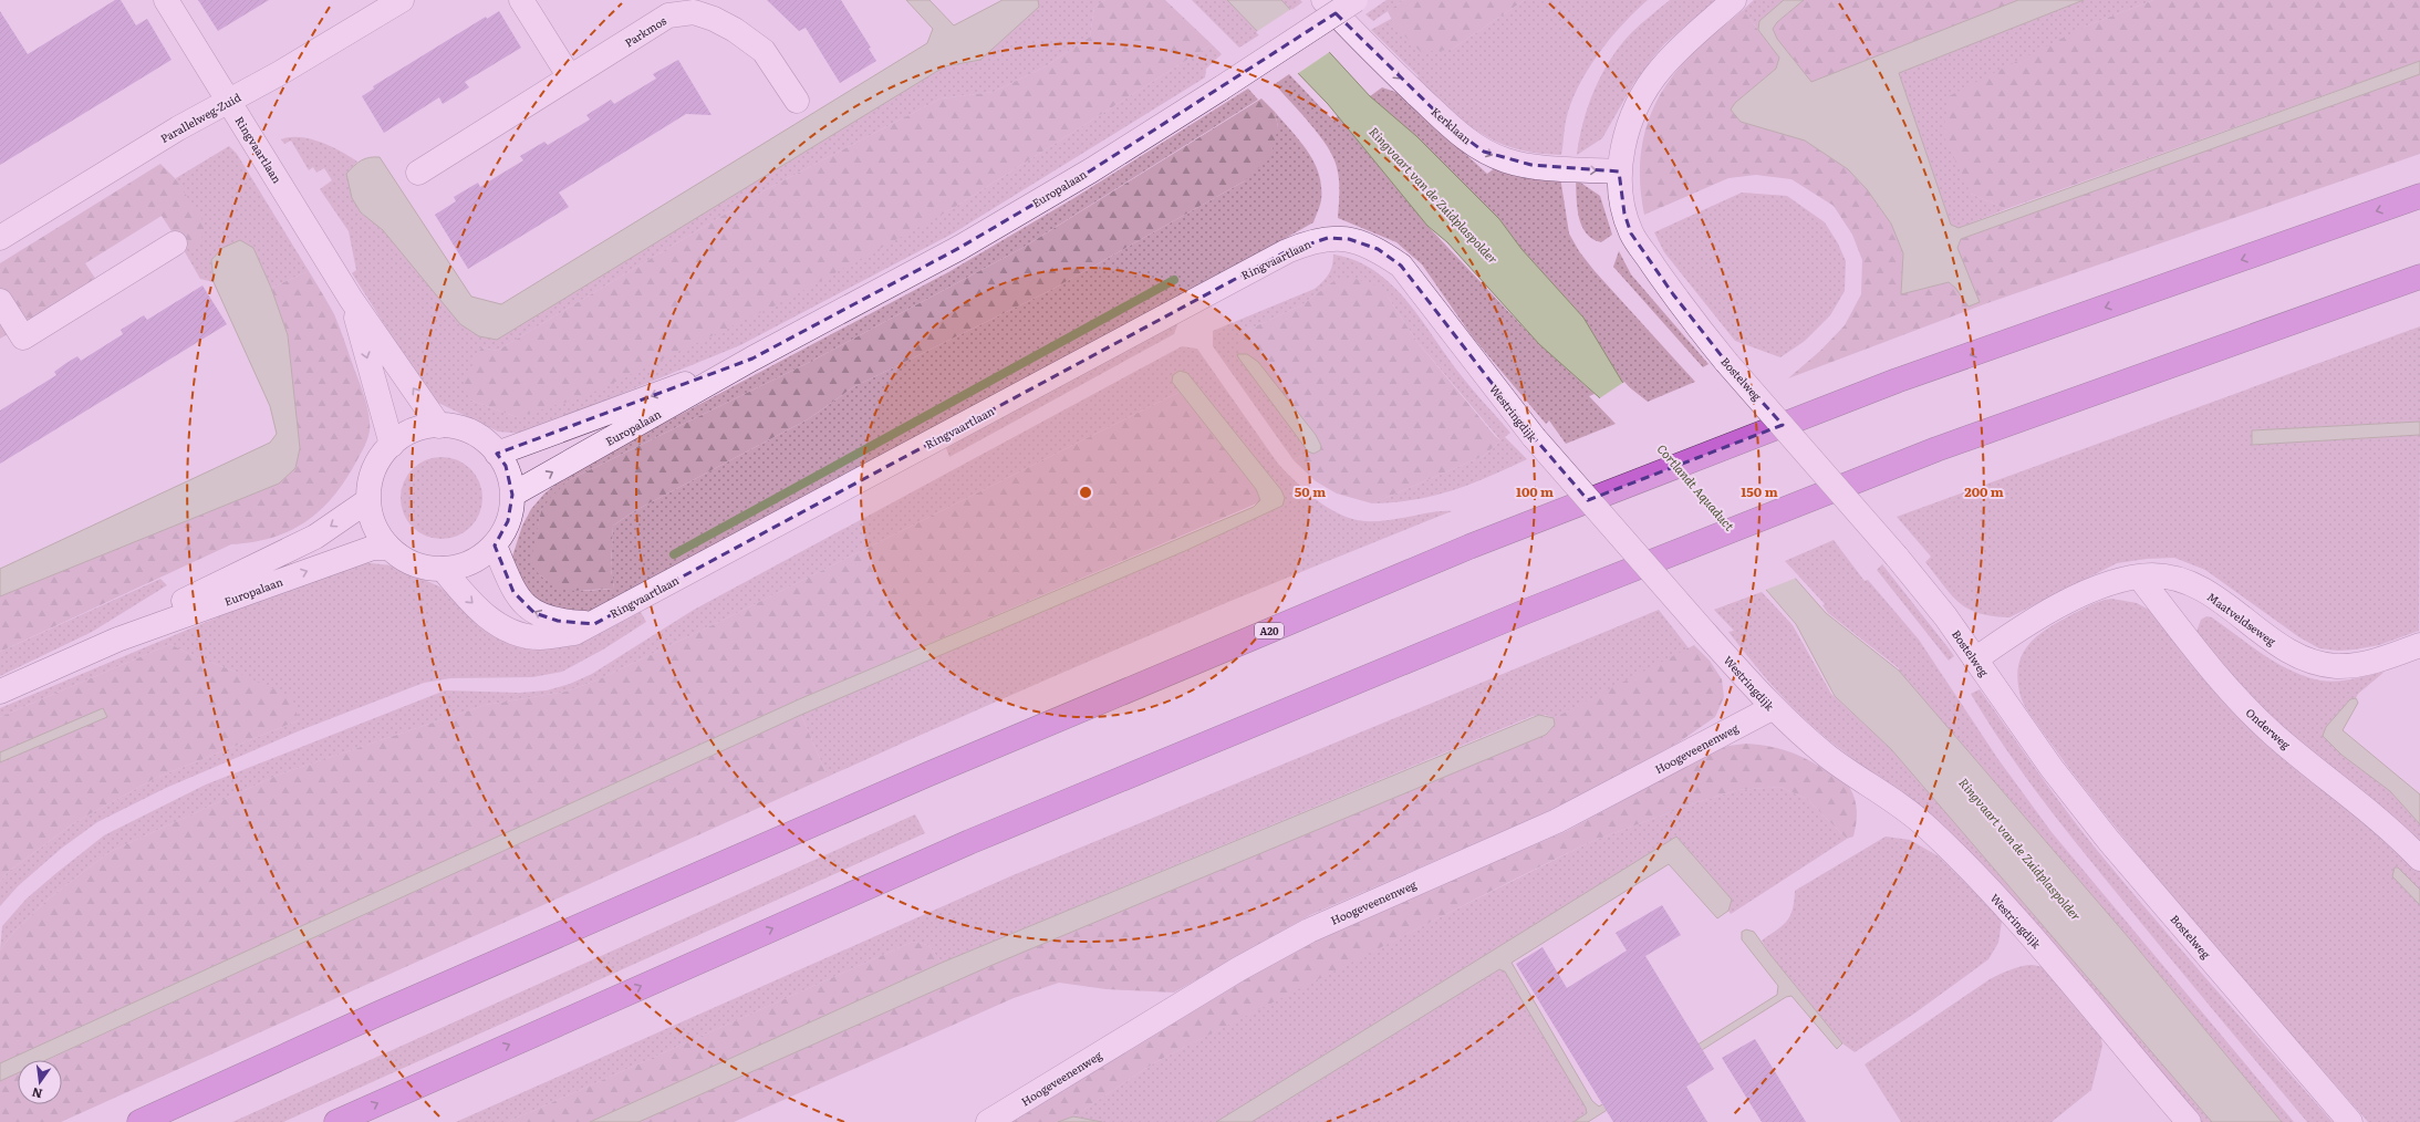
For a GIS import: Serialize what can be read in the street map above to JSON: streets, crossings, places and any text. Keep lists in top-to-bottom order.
{
  "streets": {
    "highway": ["A20"],
    "street": [
      "Parkmos",
      "Parallelweg-Zuid",
      "Kerklaan",
      "Ringvaartlaan",
      "Europalaan",
      "Bostelweg",
      "Westringdijk",
      "Maatveldseweg",
      "Onderweg",
      "Hoogeveenenweg"
    ]
  },
  "crossings": [
    ["Parallelweg-Zuid", "Ringvaartlaan"],
    ["Kerklaan", "Bostelweg"],
    ["Ringvaartlaan", "Europalaan"],
    ["Ringvaartlaan", "Westringdijk"],
    ["Bostelweg", "Maatveldseweg"],
    ["Westringdijk", "Hoogeveenenweg"],
    ["Maatveldseweg", "Onderweg"]
  ],
  "one_way": ["Kerklaan"],
  "water": ["Ringvaart van de Zuidplaspolder", "Cortlandt Aquaduct"],
  "north": "bottom",
  "rings": [
    "50 m",
    "100 m",
    "150 m",
    "200 m"
  ]
}
